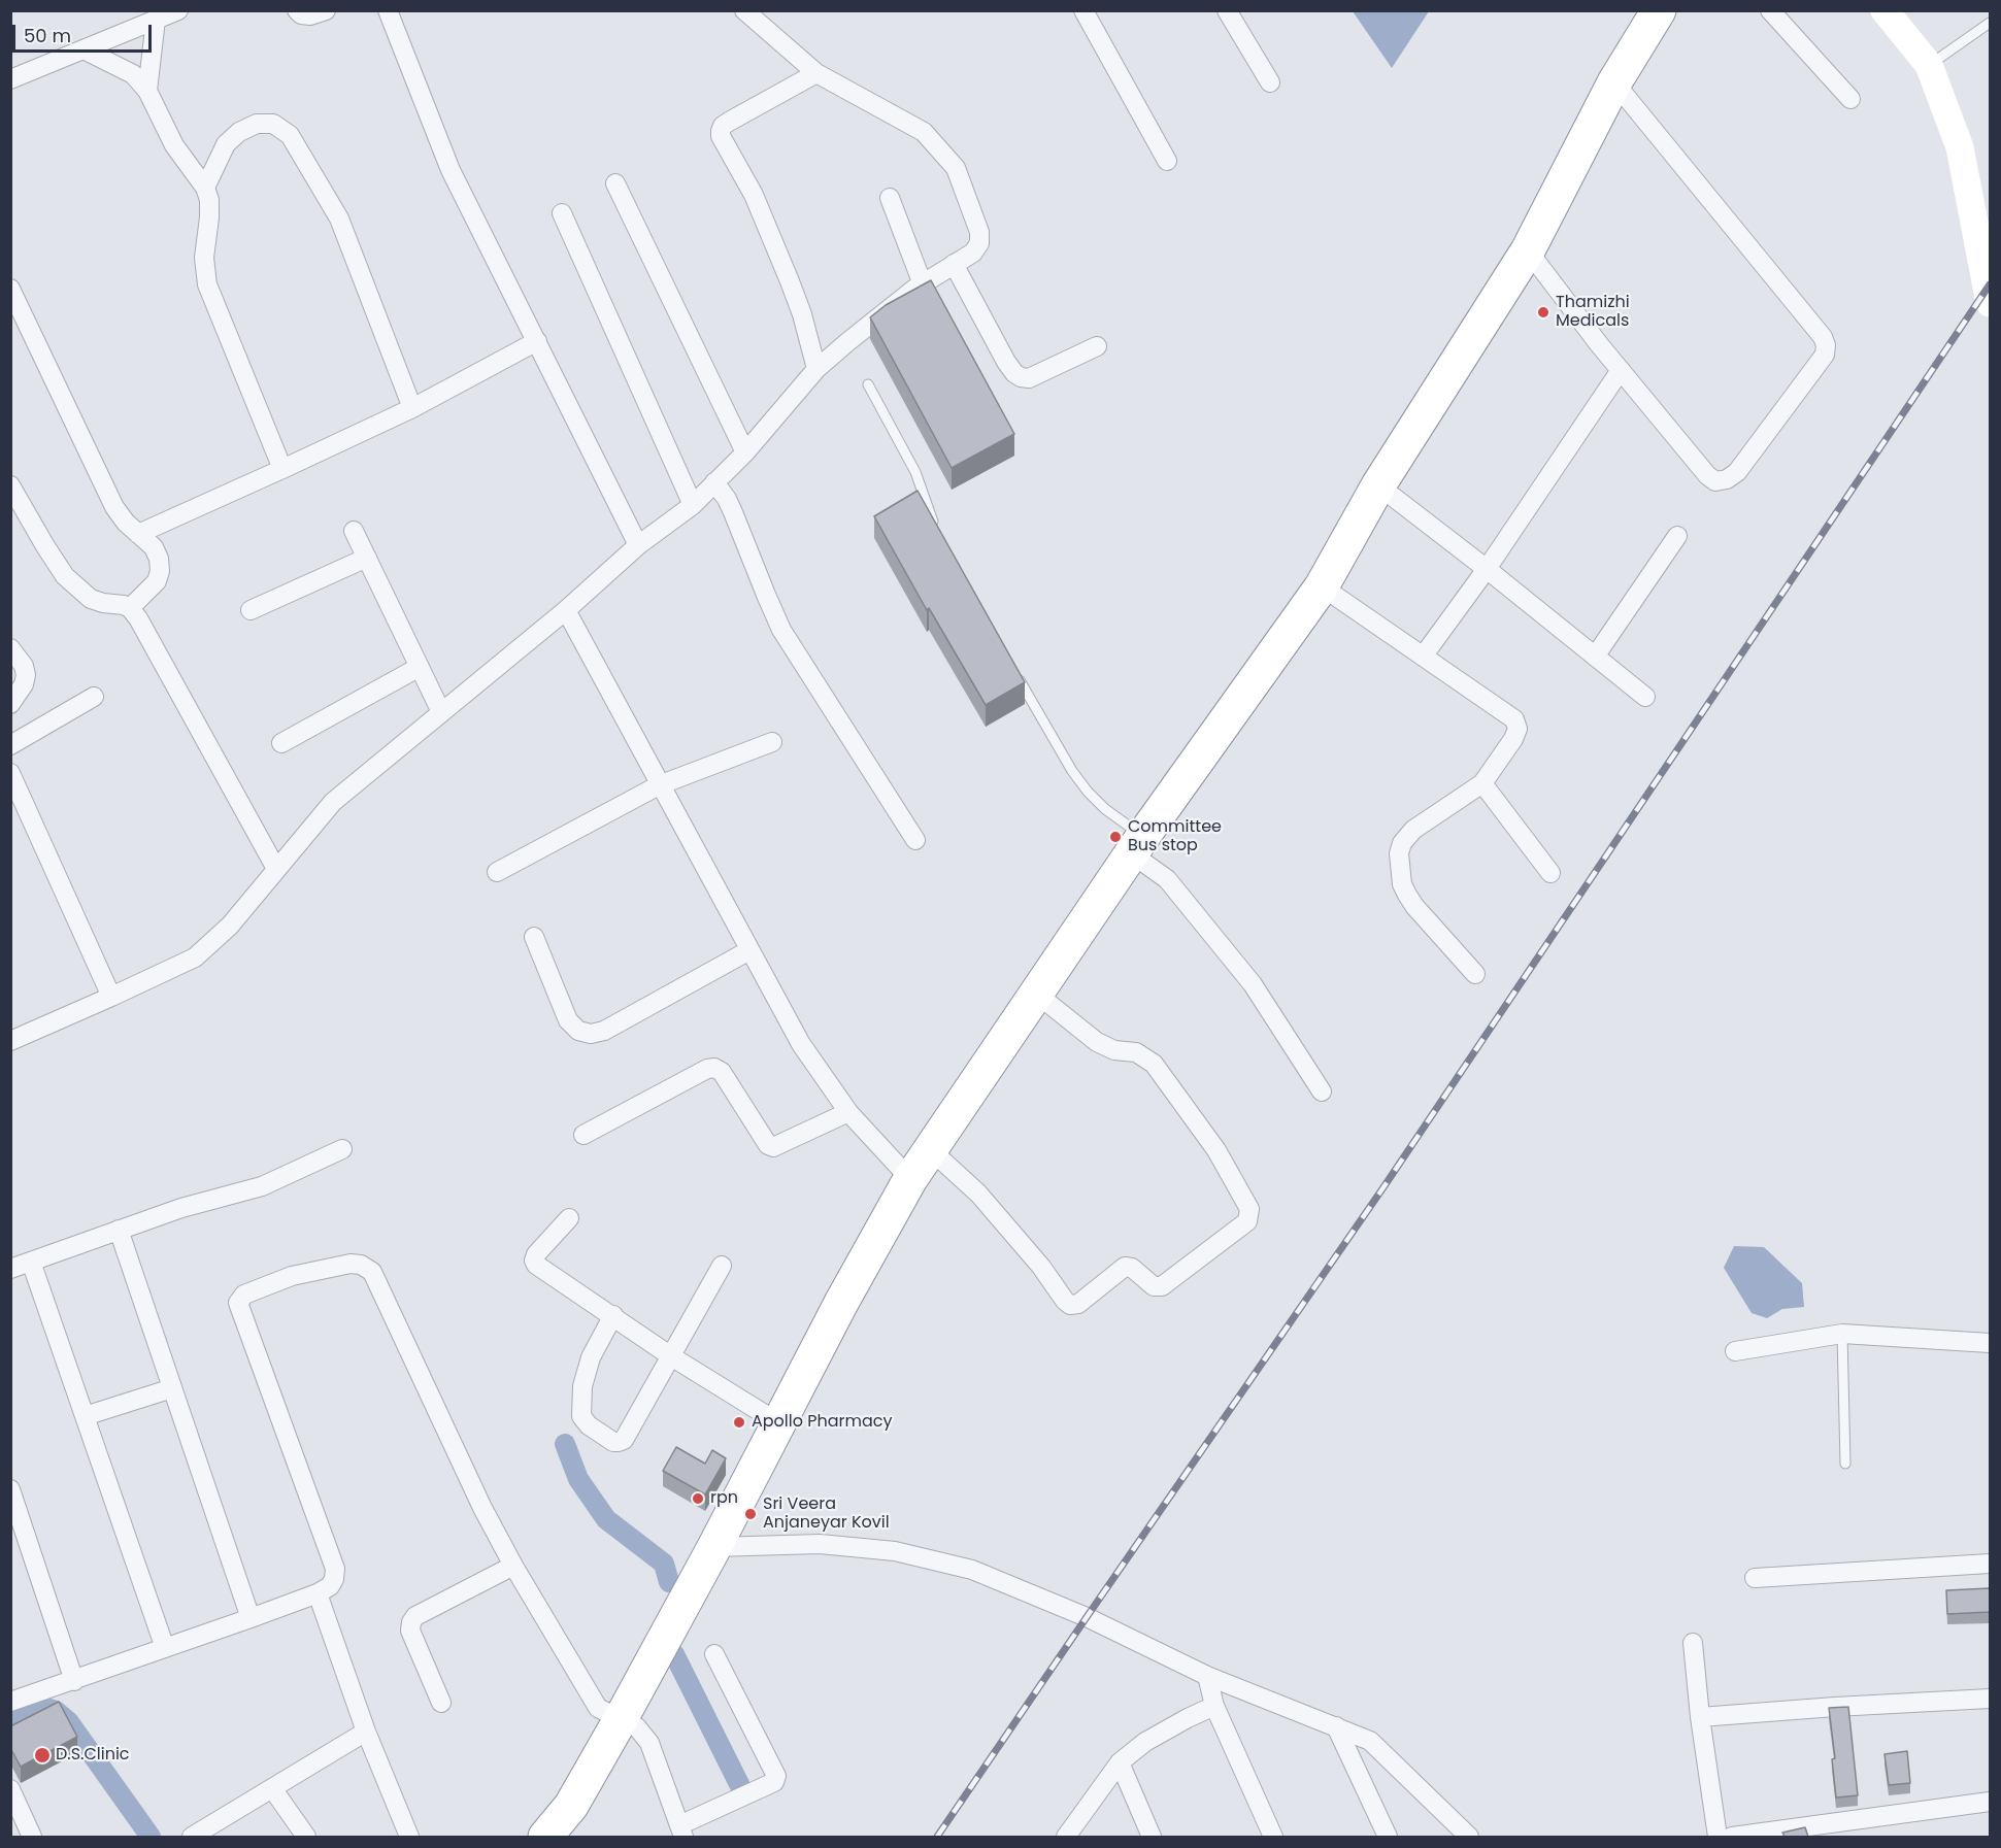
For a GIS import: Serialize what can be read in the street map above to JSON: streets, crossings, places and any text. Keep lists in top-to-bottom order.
{
  "places": [
    "Thamizhi Medicals",
    "Committee Bus stop",
    "Apollo Pharmacy",
    "rpn",
    "Sri Veera Anjaneyar Kovil",
    "D.S.Clinic"
  ],
  "scale_bar": "50 m"
}
